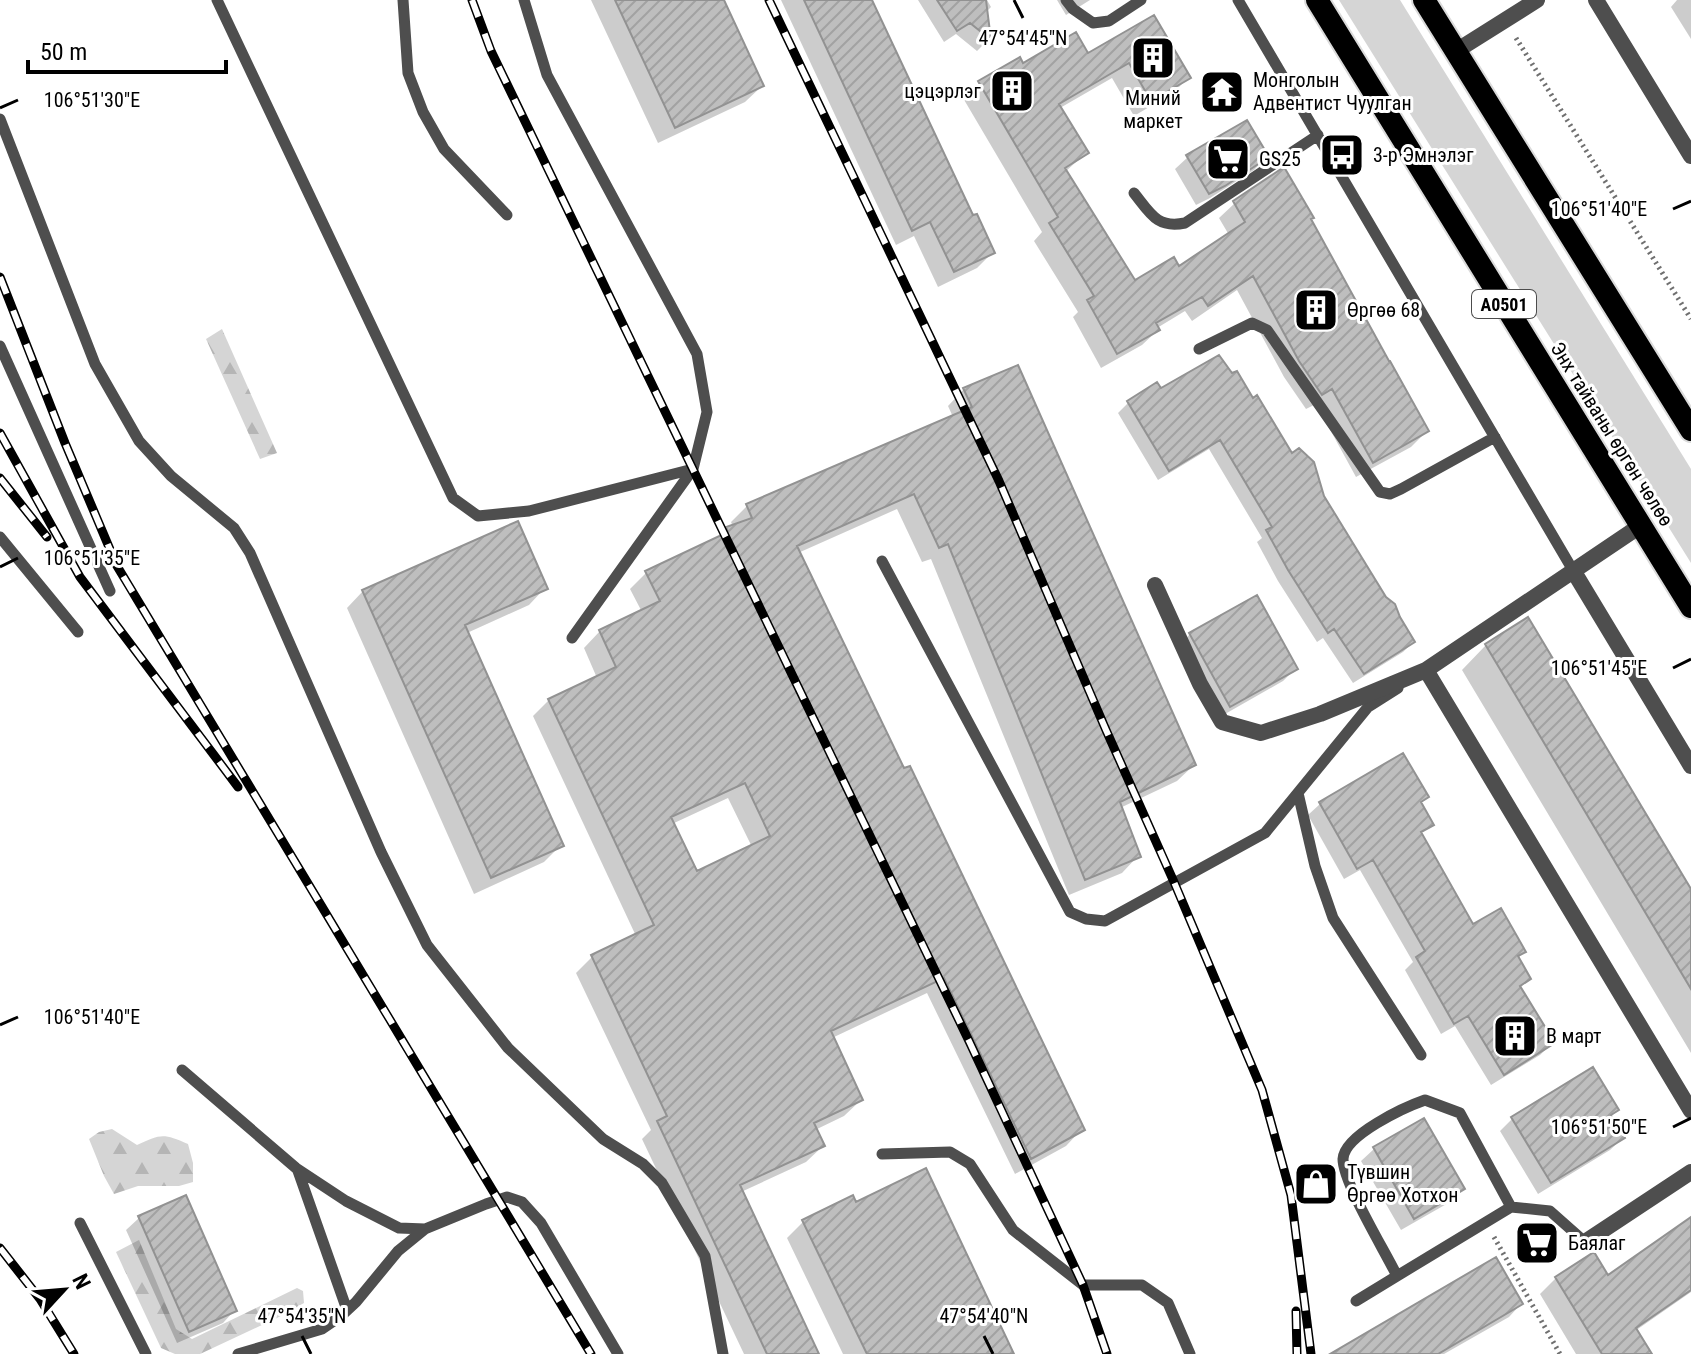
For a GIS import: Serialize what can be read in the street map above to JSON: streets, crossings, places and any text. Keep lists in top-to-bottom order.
{
  "streets": {
    "highway": ["A0501", "Энх тайваны өргөн чөлөө"]
  },
  "places": {
    "building": [
      "Миний маркет",
      "цэцэрлэг",
      "Өргөө 68",
      "В март"
    ],
    "temple": ["Монголын Адвентист Чуулган"],
    "bus stop": ["3-р Эмнэлэг"],
    "supermarket": ["GS25", "Баялаг"],
    "shop": ["Түвшин Өргөө Хотхон"]
  },
  "scale_bar": "50 m",
  "north": "top right",
  "coordinates": [
    "47°54'45\"N",
    "106°51'30\"E",
    "106°51'40\"E",
    "106°51'35\"E",
    "106°51'45\"E",
    "106°51'50\"E",
    "47°54'35\"N",
    "47°54'40\"N"
  ]
}
